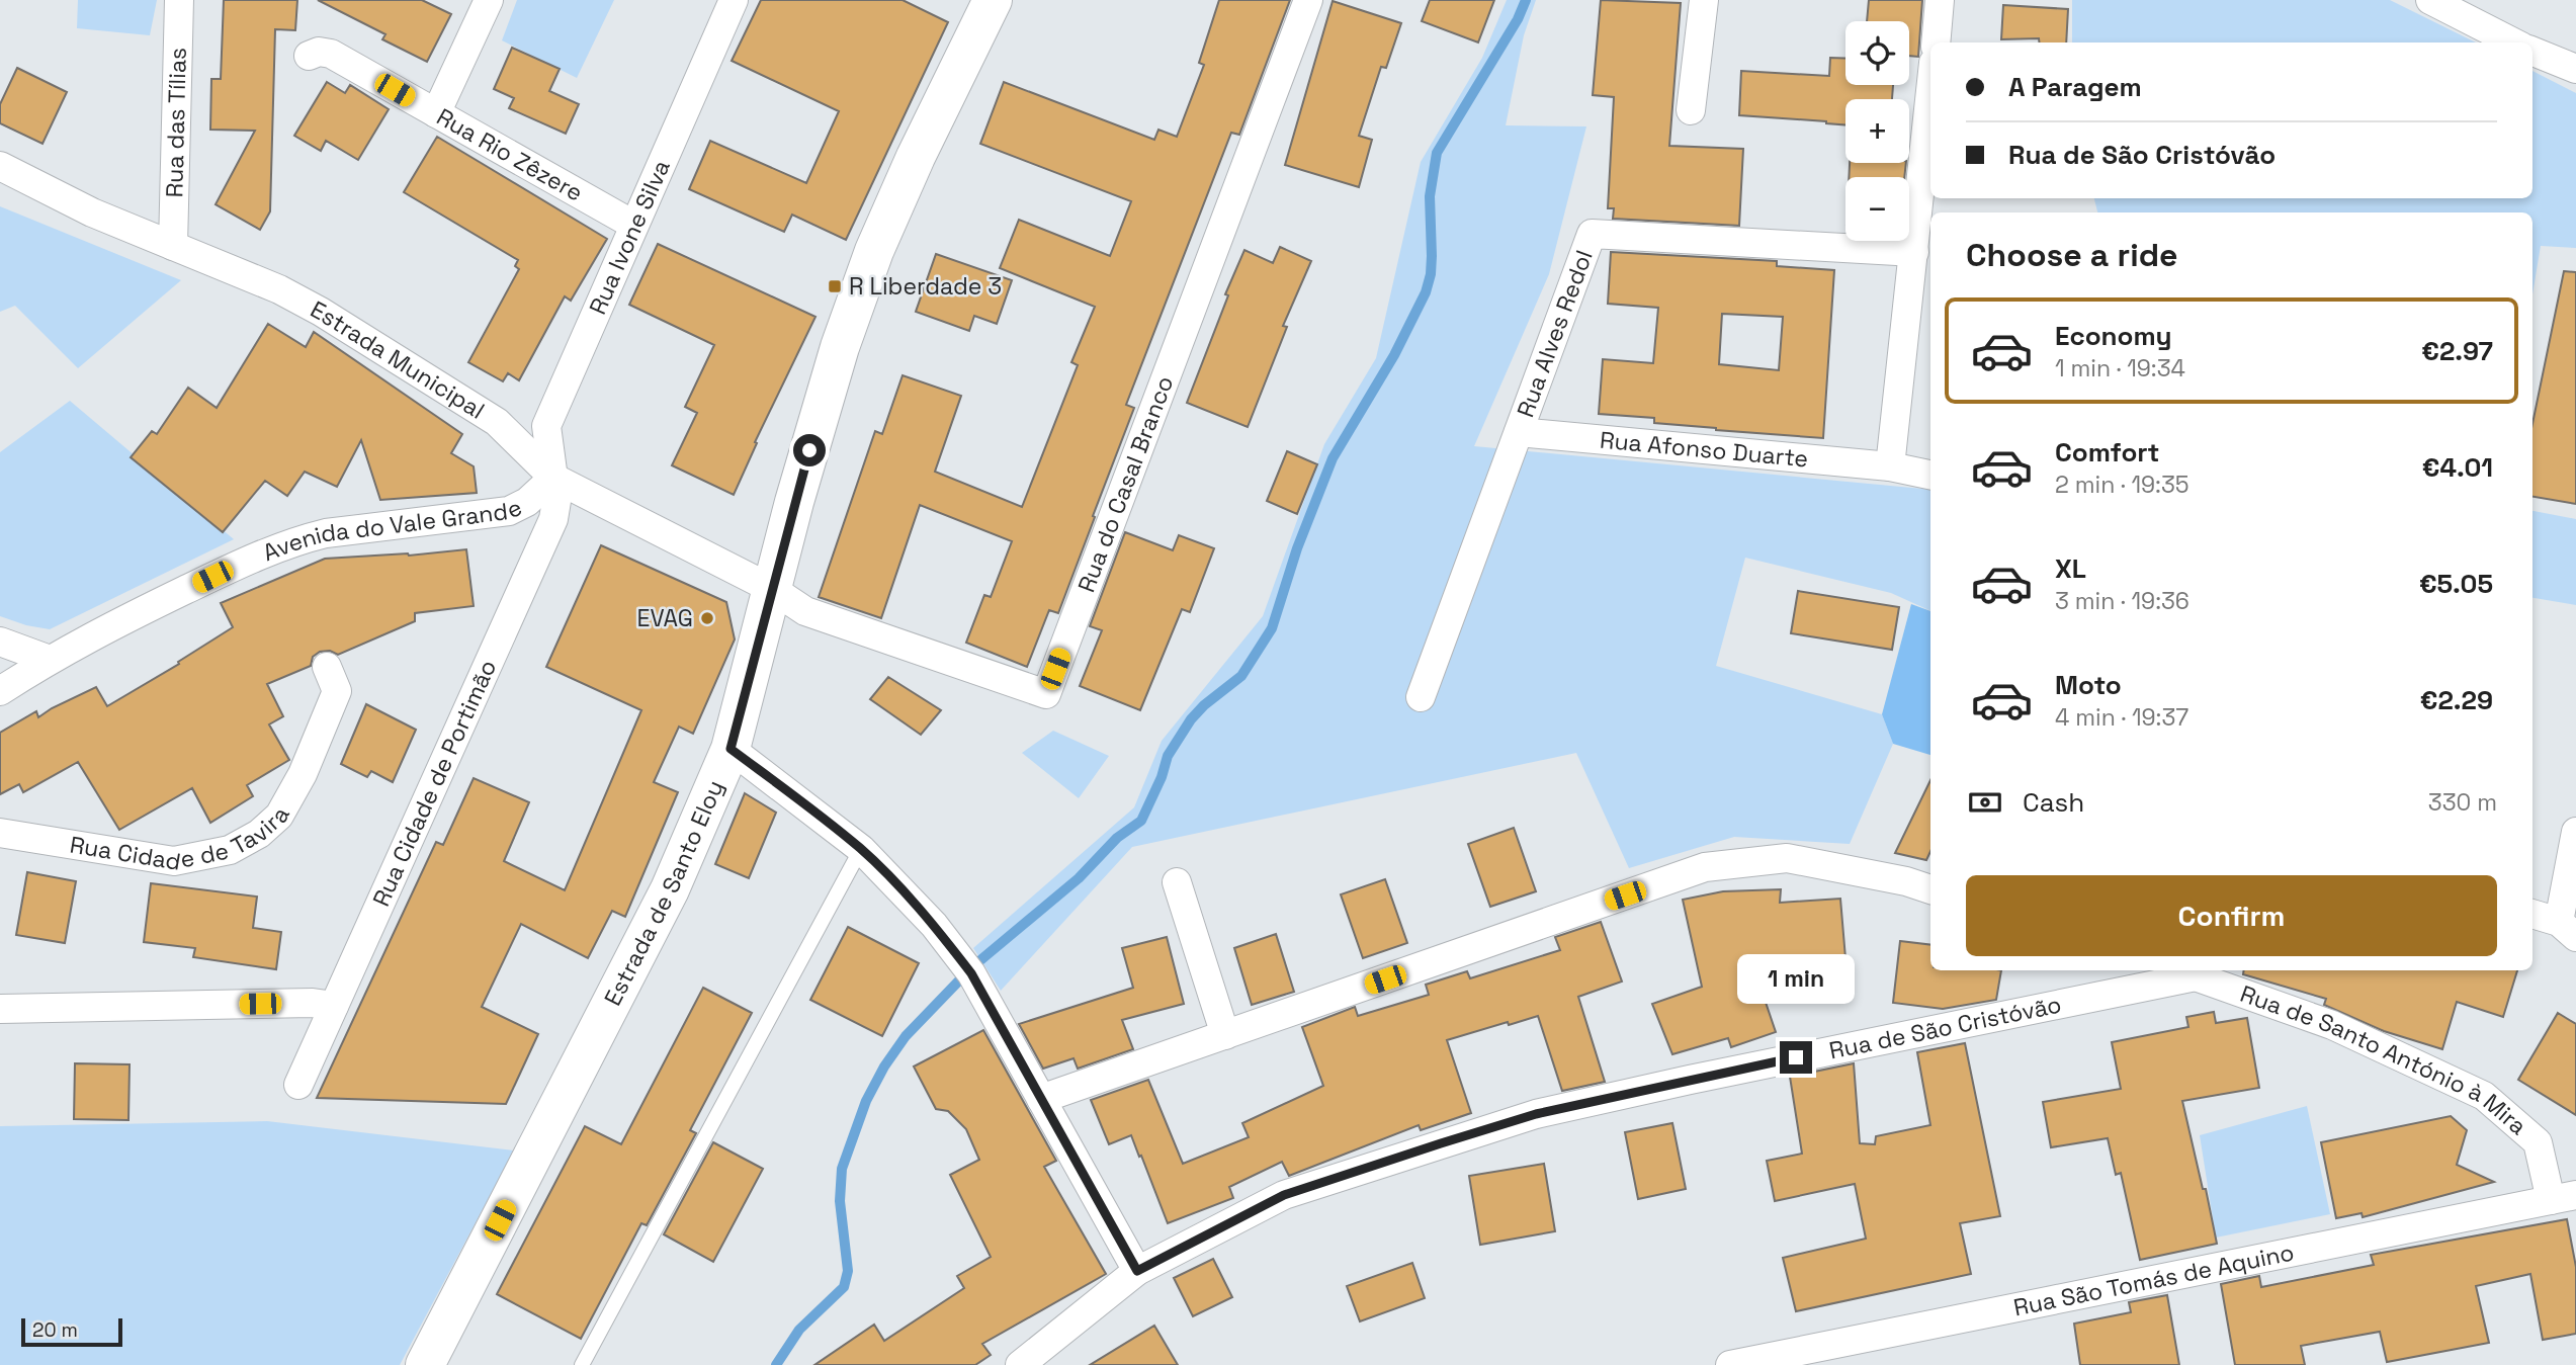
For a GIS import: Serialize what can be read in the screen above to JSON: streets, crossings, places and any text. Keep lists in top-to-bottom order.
{
  "streets": {
    "main road": ["Estrada de Santo Eloy"],
    "street": [
      "Rua das Tílias",
      "Rua Rio Zêzere",
      "Rua Ivone Silva",
      "Rua Alves Redol",
      "Estrada Municipal",
      "Rua Afonso Duarte",
      "Rua do Casal Branco",
      "Avenida do Vale Grande",
      "Rua Cidade de Portimão",
      "Rua Cidade de Tavira",
      "Rua de São Cristóvão",
      "Rua de Santo António à Mira",
      "Rua São Tomás de Aquino"
    ]
  },
  "crossings": [
    ["Rua das Tílias", "Estrada Municipal"],
    ["Rua Rio Zêzere", "Rua Ivone Silva"],
    ["Rua Ivone Silva", "Estrada Municipal"],
    ["Rua Ivone Silva", "Avenida do Vale Grande"],
    ["Rua Ivone Silva", "Rua Cidade de Portimão"],
    ["Rua Alves Redol", "Rua Afonso Duarte"],
    ["Estrada Municipal", "Rua do Casal Branco"],
    ["Estrada Municipal", "Avenida do Vale Grande"],
    ["Estrada Municipal", "Rua Cidade de Portimão"],
    ["Estrada Municipal", "Estrada de Santo Eloy"],
    ["Rua do Casal Branco", "Estrada de Santo Eloy"],
    ["Avenida do Vale Grande", "Rua Cidade de Portimão"],
    ["Rua de São Cristóvão", "Rua de Santo António à Mira"],
    ["Rua de Santo António à Mira", "Rua São Tomás de Aquino"]
  ],
  "places": {
    "transit": ["R Liberdade 3"],
    "other": ["EVAG"]
  },
  "scale_bar": "20 m",
  "page": {
    "map_buttons": ["+", "−"],
    "banner": ["A Paragem", "Rua de São Cristóvão"],
    "heading": "Choose a ride",
    "list": [
      {
        "name": "Economy",
        "note": "1 min · 19:34",
        "value": "€2.97"
      },
      {
        "name": "Comfort",
        "note": "2 min · 19:35",
        "value": "€4.01"
      },
      {
        "name": "XL",
        "note": "3 min · 19:36",
        "value": "€5.05"
      },
      {
        "name": "Moto",
        "note": "4 min · 19:37",
        "value": "€2.29"
      }
    ],
    "pay": ["Cash", "330 m"],
    "buttons": "Confirm",
    "bubble": "1 min",
    "scale": "20 m"
  }
}
